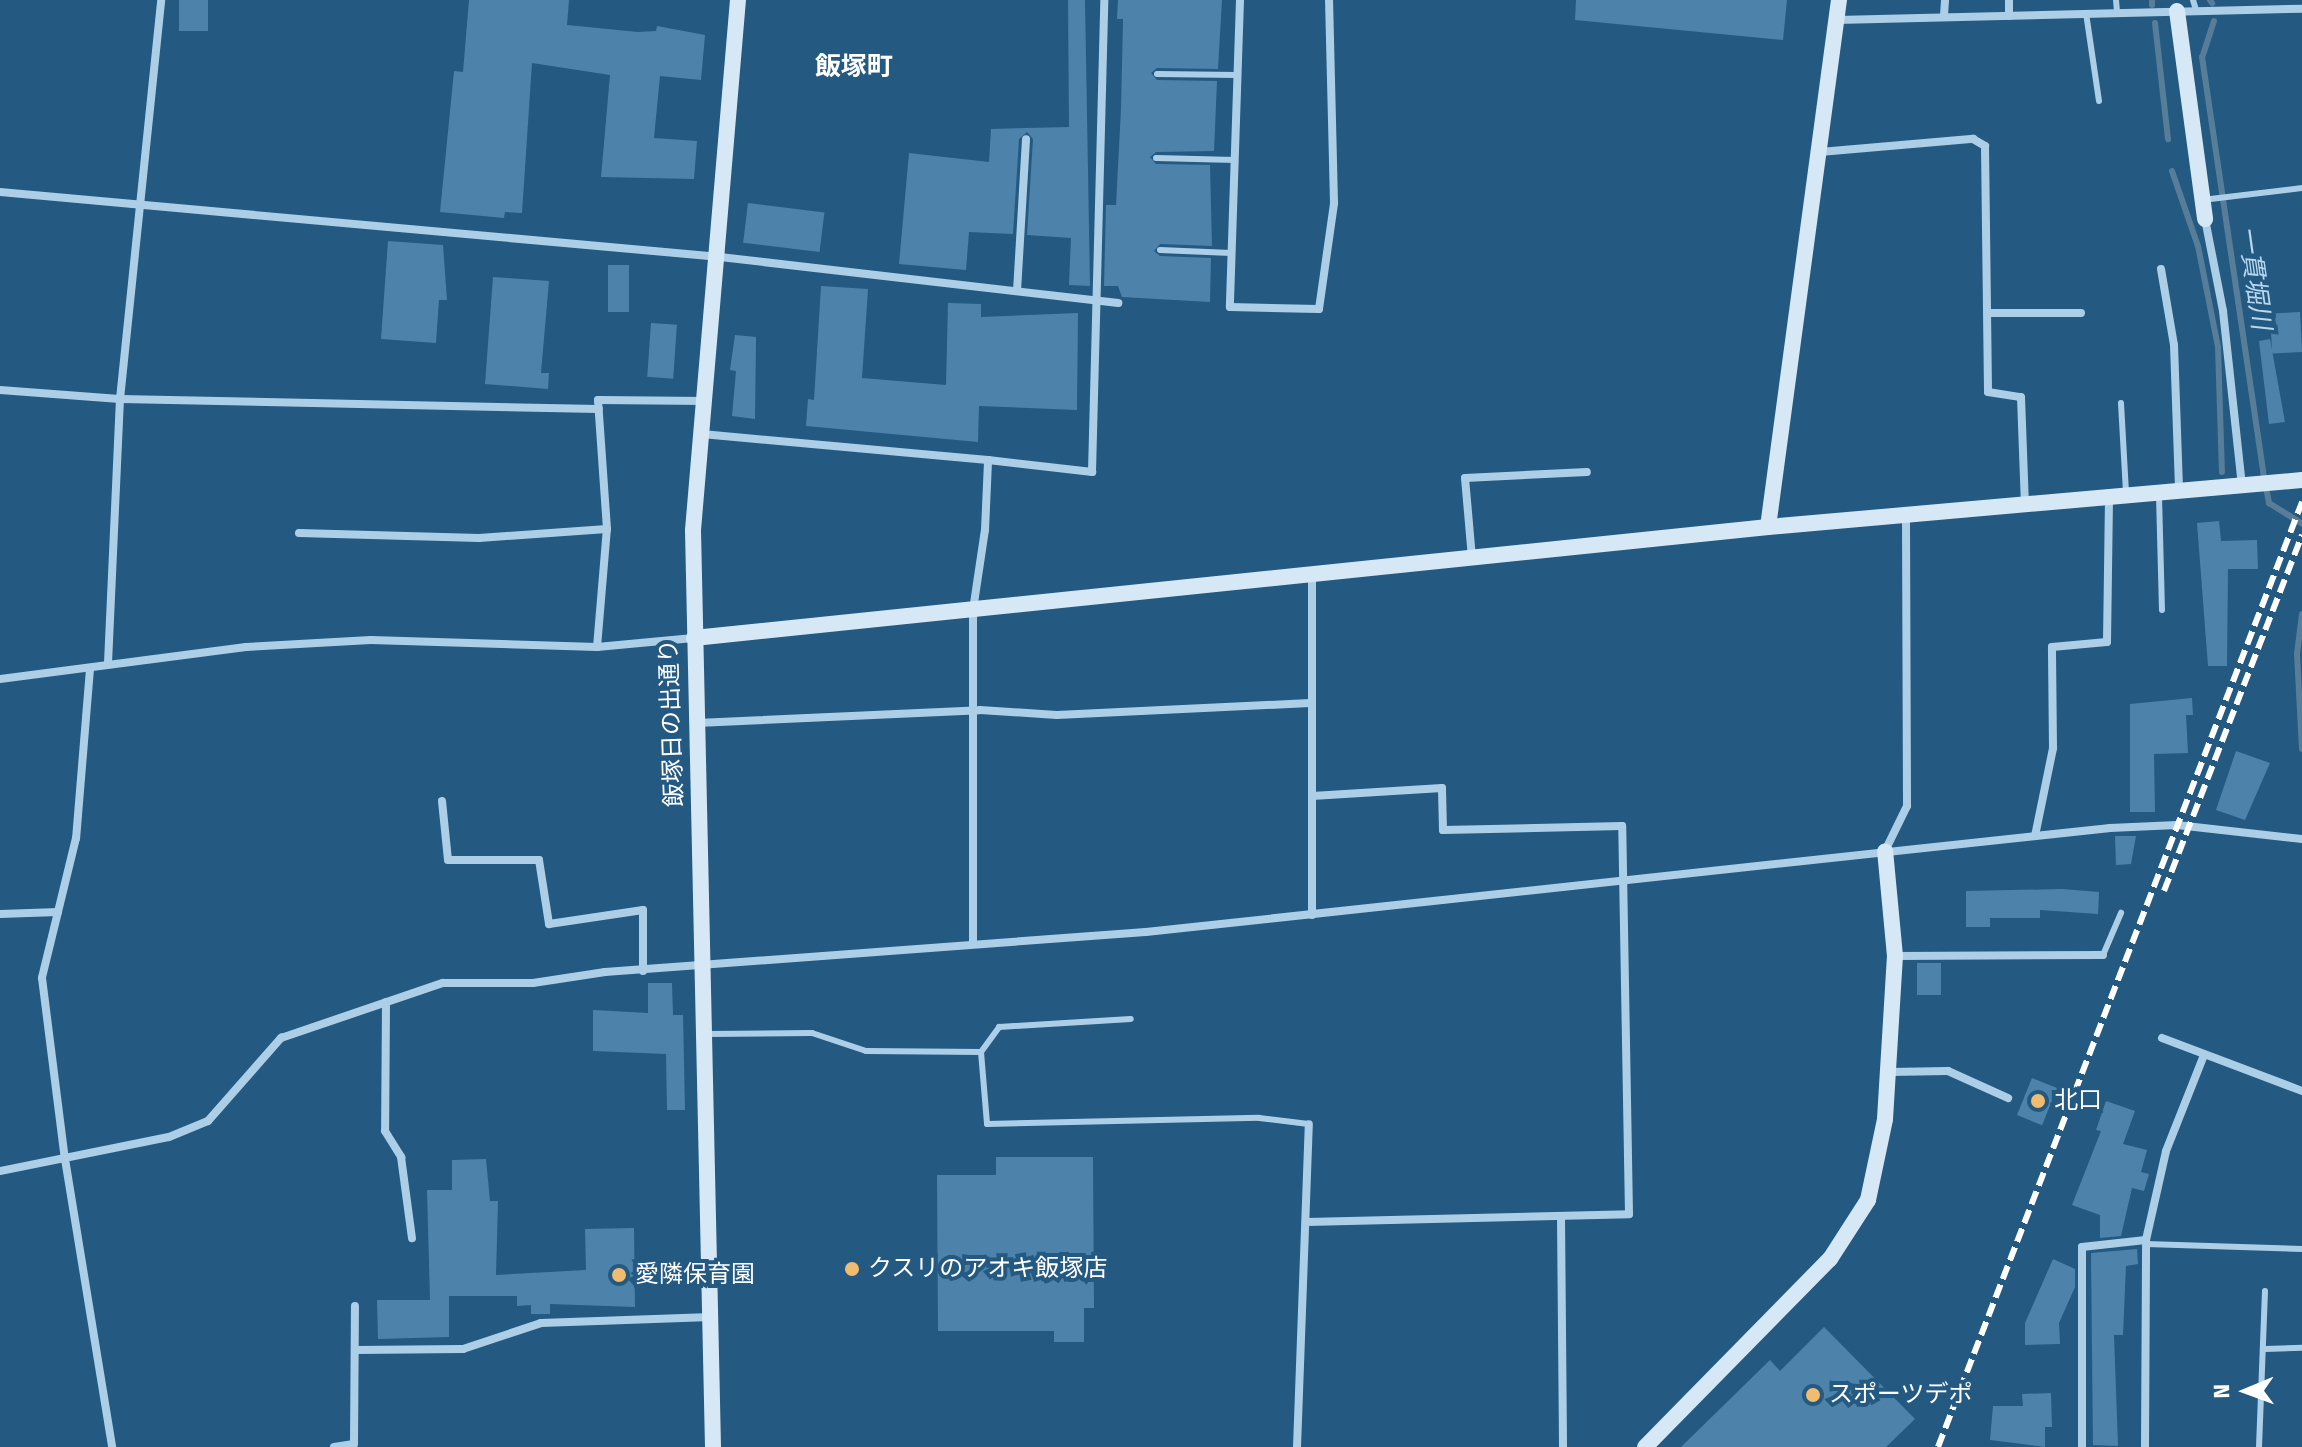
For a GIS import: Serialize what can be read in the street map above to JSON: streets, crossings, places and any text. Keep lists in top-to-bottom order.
{
  "streets": {
    "street": ["飯塚日の出通り"]
  },
  "districts": ["飯塚町"],
  "water": ["一貫堀川"],
  "places": [
    "北口",
    "クスリのアオキ飯塚店",
    "愛隣保育園",
    "スポーツデポ"
  ],
  "north": "left"
}
